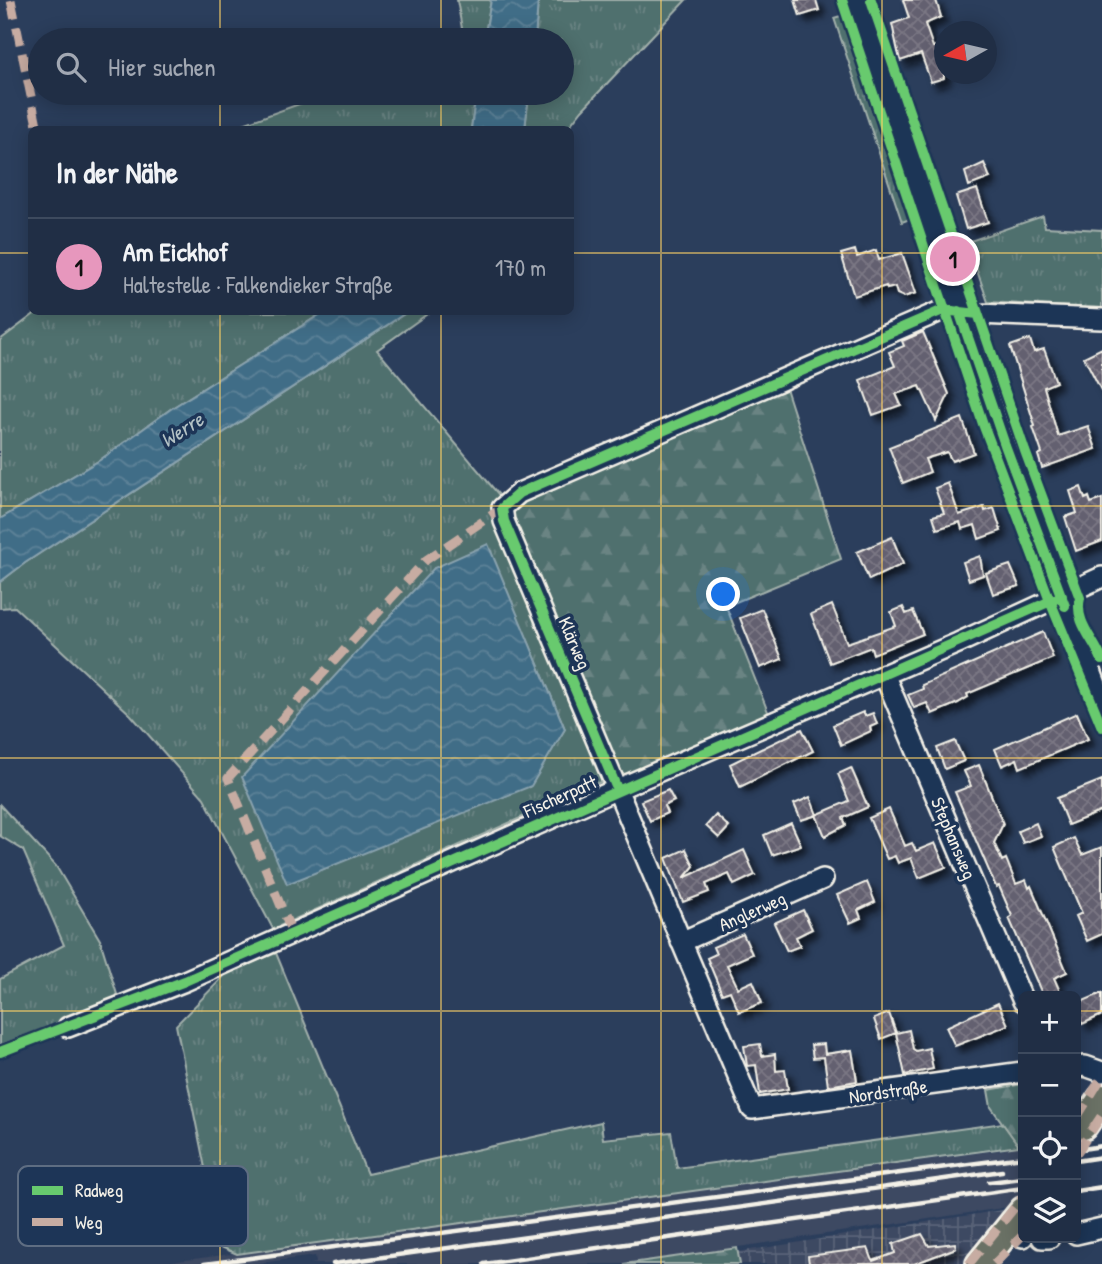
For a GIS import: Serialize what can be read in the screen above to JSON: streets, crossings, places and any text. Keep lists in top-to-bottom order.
{
  "streets": {
    "street": [
      "Klärweg",
      "Fischerpatt",
      "Stephansweg",
      "Anglerweg",
      "Nordstraße"
    ]
  },
  "crossings": [
    ["Klärweg", "Fischerpatt"],
    ["Klärweg", "Anglerweg"],
    ["Klärweg", "Nordstraße"],
    ["Fischerpatt", "Stephansweg"]
  ],
  "water": ["Werre"],
  "legend": ["Radweg", "Weg"],
  "north": "left",
  "page": {
    "search": "Hier suchen",
    "heading": "In der Nähe",
    "list": [
      {
        "mark": "1",
        "name": "Am Eickhof",
        "note": "Haltestelle · Falkendieker Straße",
        "value": "170 m"
      }
    ],
    "pins": "1",
    "map_buttons": ["+", "−"]
  }
}
